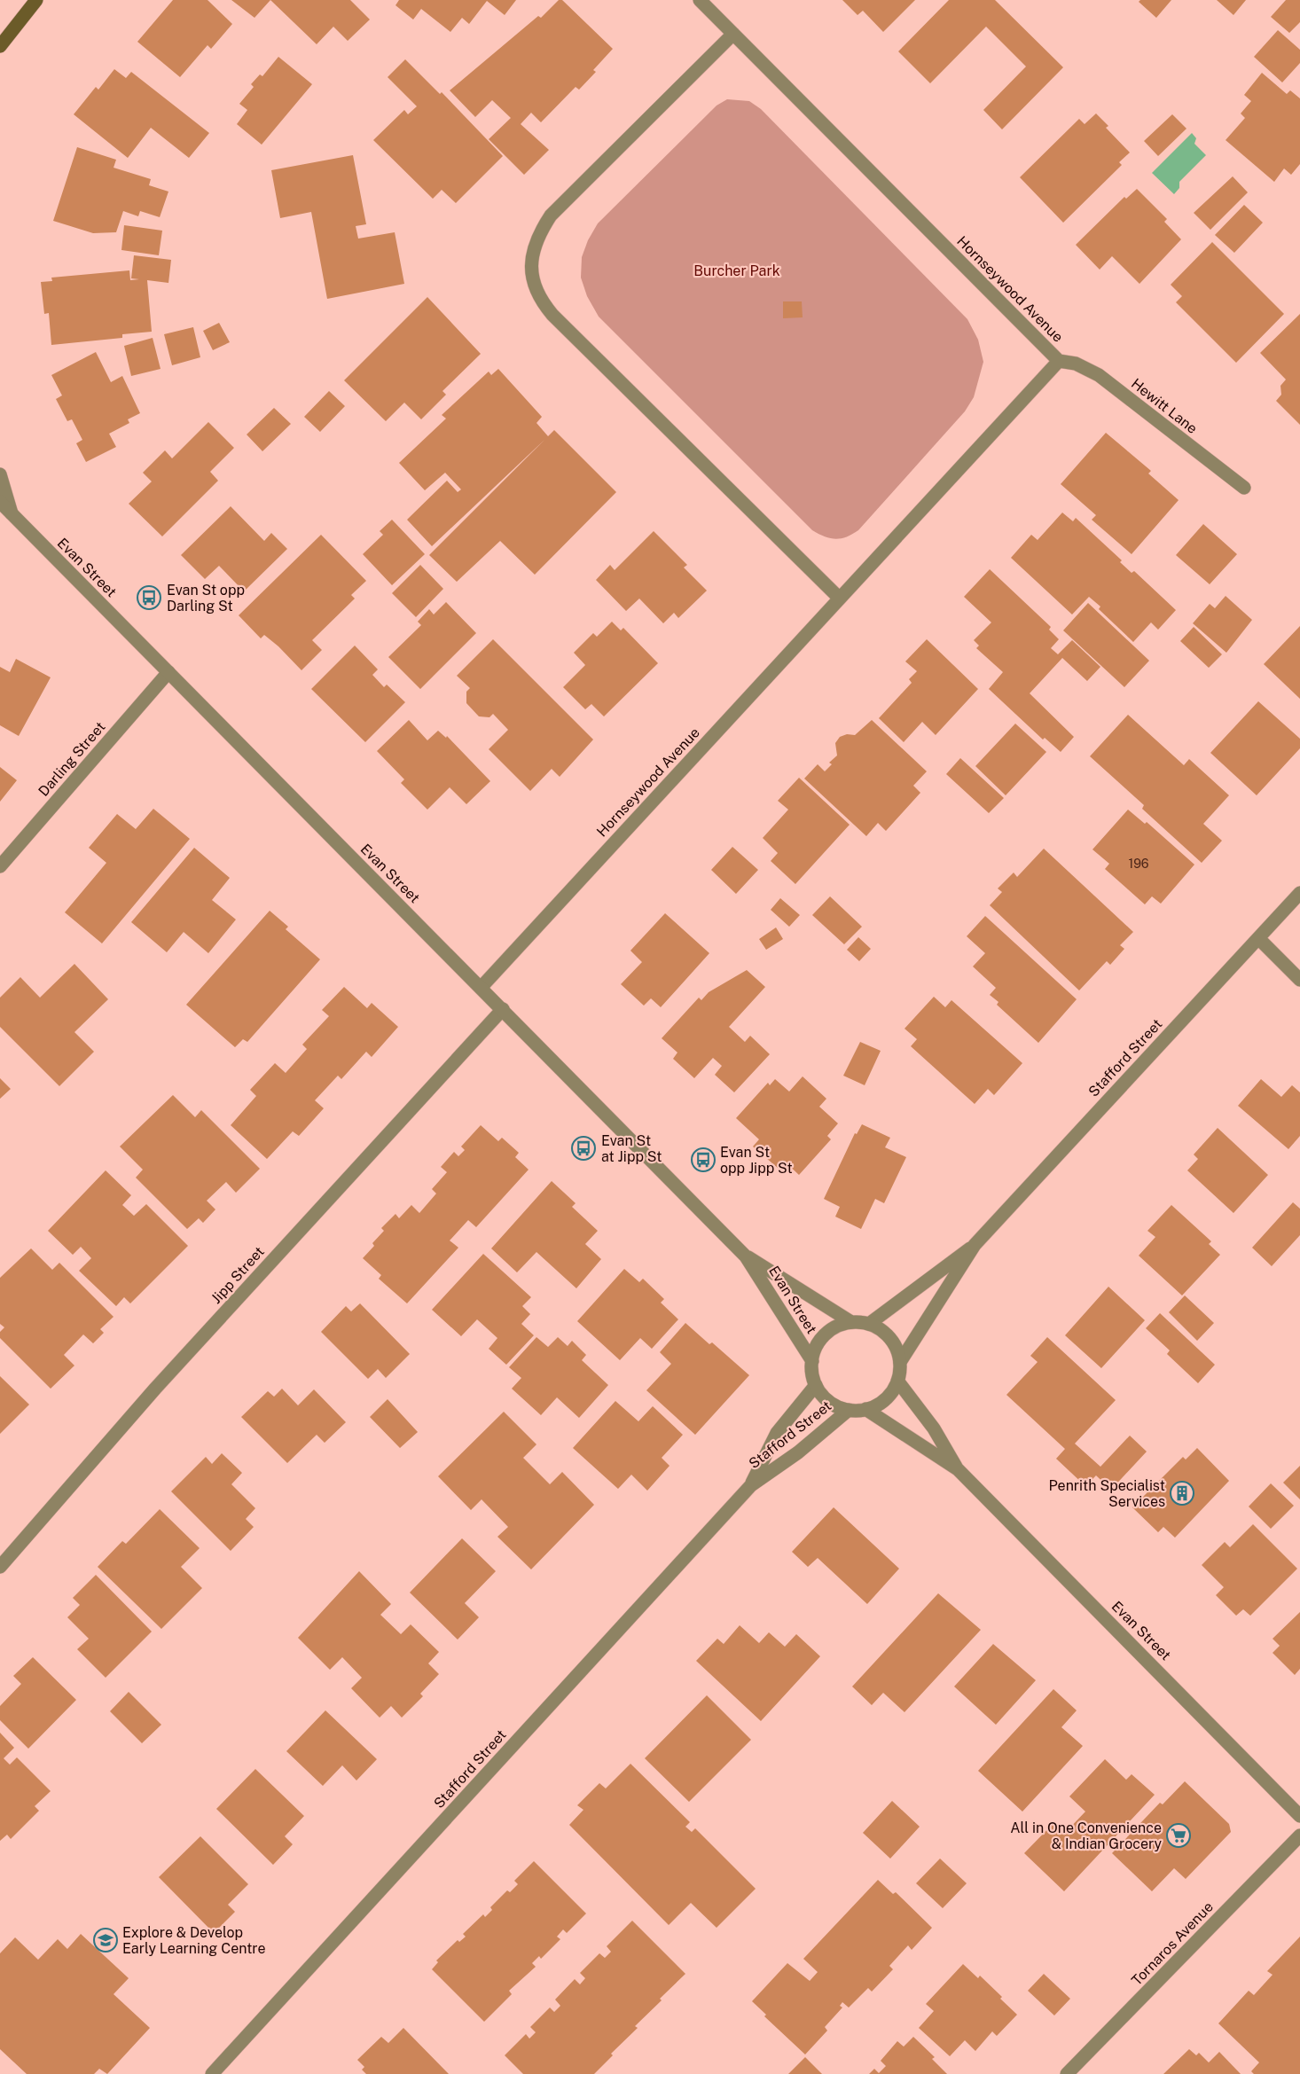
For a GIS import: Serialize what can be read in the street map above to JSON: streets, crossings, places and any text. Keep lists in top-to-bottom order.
{
  "streets": {
    "street": [
      "Hornseywood Avenue",
      "Hewitt Lane",
      "Evan Street",
      "Darling Street",
      "Stafford Street",
      "Jipp Street",
      "Tornaros Avenue"
    ]
  },
  "crossings": [
    ["Hornseywood Avenue", "Hewitt Lane"],
    ["Hornseywood Avenue", "Evan Street"],
    ["Evan Street", "Darling Street"],
    ["Evan Street", "Stafford Street"],
    ["Evan Street", "Jipp Street"]
  ],
  "parks": ["Burcher Park"],
  "places": {
    "bus stop": ["Evan St opp Darling St", "Evan St at Jipp St", "Evan St opp Jipp St"],
    "building": ["Penrith Specialist Services"],
    "supermarket": ["All in One Convenience & Indian Grocery"],
    "school or university": ["Explore & Develop Early Learning Centre"]
  },
  "house_numbers": ["196"]
}
